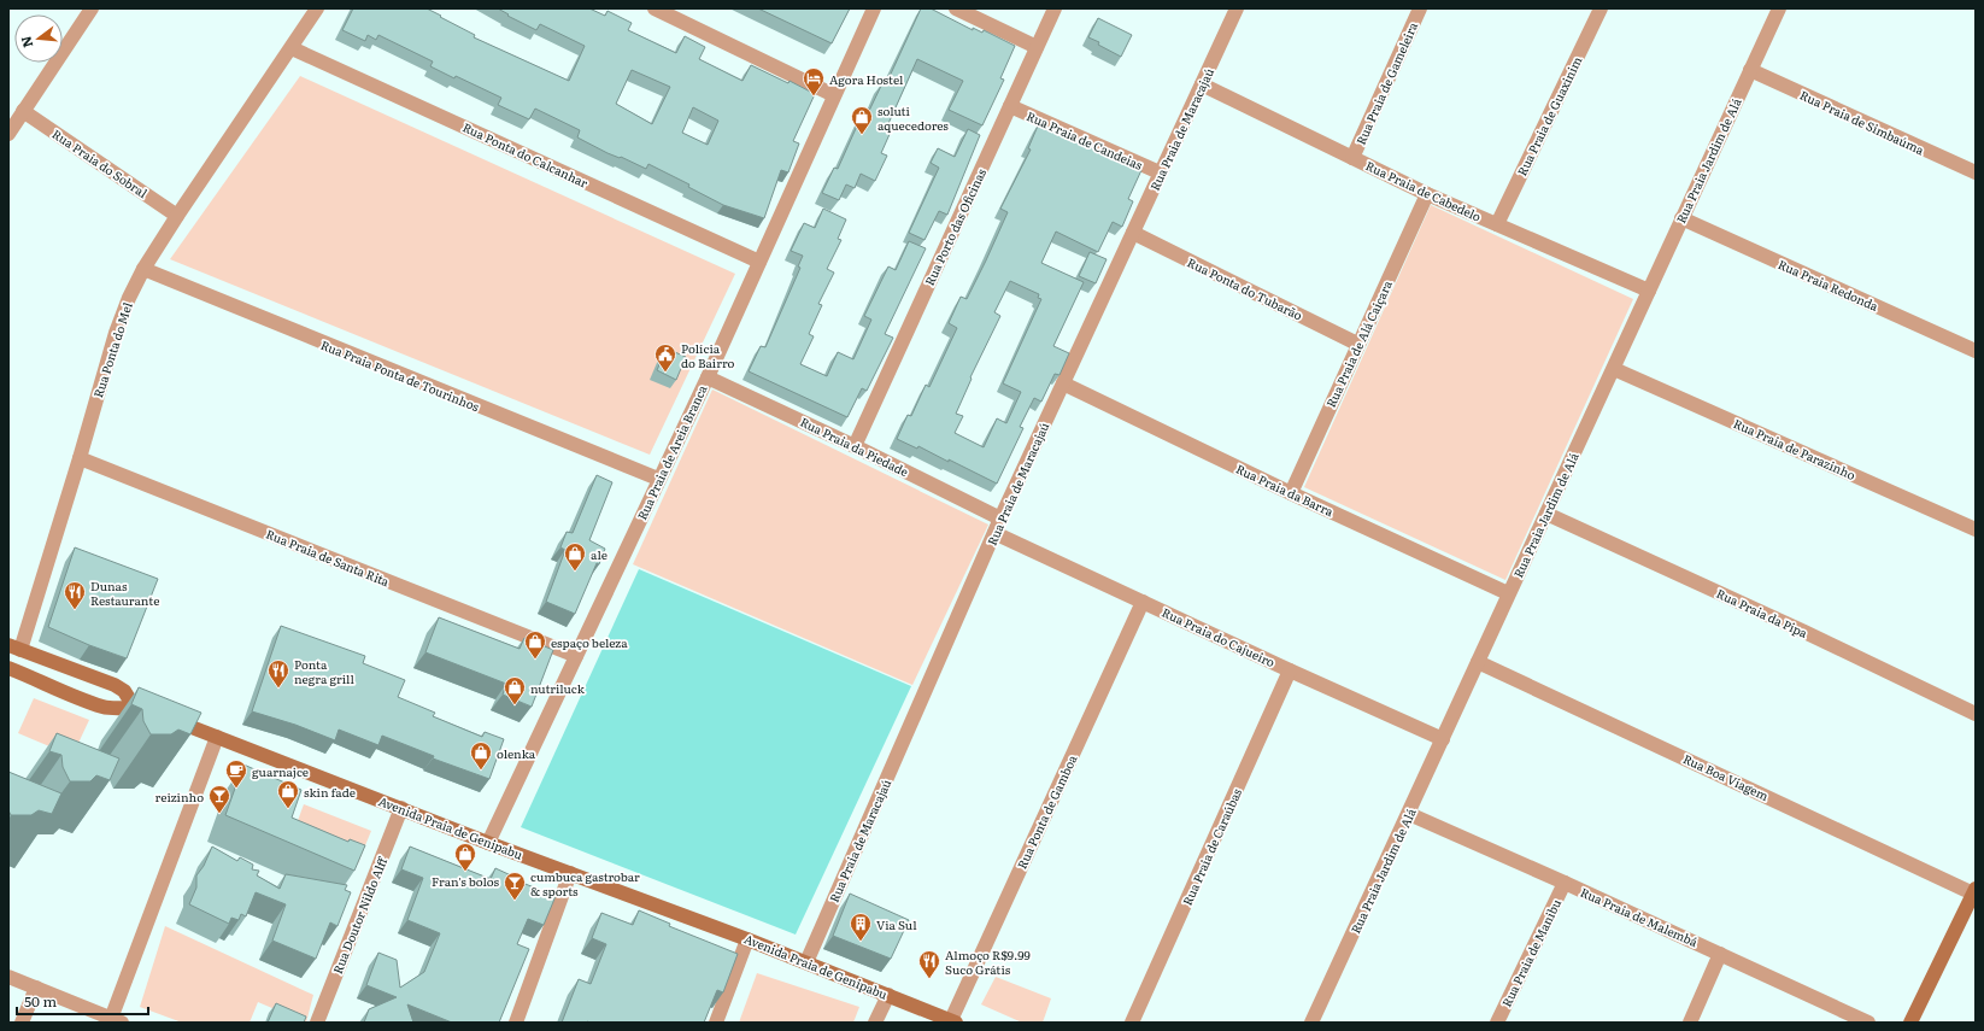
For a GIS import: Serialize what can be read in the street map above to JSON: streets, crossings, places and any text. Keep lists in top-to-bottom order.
{
  "streets": {
    "main road": ["Avenida Praia de Genipabu"],
    "street": [
      "Rua Praia de Gameleira",
      "Rua Praia de Guaxinim",
      "Rua Praia de Simbaúma",
      "Rua Praia de Maracajaú",
      "Rua Praia de Candeias",
      "Rua Ponta do Calcanhar",
      "Rua Praia Jardim de Alá",
      "Rua Praia do Sobral",
      "Rua Praia de Cabedelo",
      "Rua Porto das Oficinas",
      "Rua Praia Redonda",
      "Rua Ponta do Tubarão",
      "Rua Praia de Alá Caiçara",
      "Rua Ponta do Mel",
      "Rua Praia Ponta de Tourinhos",
      "Rua Praia da Piedade",
      "Rua Praia de Parazinho",
      "Rua Praia de Areia Branca",
      "Rua Praia da Barra",
      "Rua Praia de Santa Rita",
      "Rua Praia da Pipa",
      "Rua Praia do Cajueiro",
      "Rua Boa Viagem",
      "Rua Ponta de Gamboa",
      "Rua Praia de Caraúbas",
      "Rua Doutor Nildo Alff",
      "Rua Praia de Malembá",
      "Rua Praia de Manibu"
    ]
  },
  "crossings": [
    ["Rua Praia de Gameleira", "Rua Praia de Cabedelo"],
    ["Rua Praia de Guaxinim", "Rua Praia de Cabedelo"],
    ["Rua Praia de Simbaúma", "Rua Praia Jardim de Alá"],
    ["Rua Praia de Maracajaú", "Rua Praia de Candeias"],
    ["Rua Praia de Maracajaú", "Rua Praia de Cabedelo"],
    ["Rua Praia de Maracajaú", "Rua Ponta do Tubarão"],
    ["Rua Praia de Maracajaú", "Rua Praia da Piedade"],
    ["Rua Praia de Maracajaú", "Rua Praia da Barra"],
    ["Rua Praia de Maracajaú", "Rua Praia do Cajueiro"],
    ["Rua Praia de Maracajaú", "Avenida Praia de Genipabu"],
    ["Rua Praia de Candeias", "Rua Porto das Oficinas"],
    ["Rua Ponta do Calcanhar", "Rua Ponta do Mel"],
    ["Rua Ponta do Calcanhar", "Rua Praia de Areia Branca"],
    ["Rua Praia Jardim de Alá", "Rua Praia de Cabedelo"],
    ["Rua Praia Jardim de Alá", "Rua Praia Redonda"],
    ["Rua Praia Jardim de Alá", "Rua Praia de Parazinho"],
    ["Rua Praia Jardim de Alá", "Rua Praia da Barra"],
    ["Rua Praia Jardim de Alá", "Rua Praia da Pipa"],
    ["Rua Praia Jardim de Alá", "Rua Praia do Cajueiro"],
    ["Rua Praia Jardim de Alá", "Rua Boa Viagem"],
    ["Rua Praia Jardim de Alá", "Rua Praia de Malembá"],
    ["Rua Praia do Sobral", "Rua Ponta do Mel"],
    ["Rua Praia de Cabedelo", "Rua Praia de Alá Caiçara"],
    ["Rua Porto das Oficinas", "Rua Praia da Piedade"],
    ["Rua Ponta do Tubarão", "Rua Praia de Alá Caiçara"],
    ["Rua Praia de Alá Caiçara", "Rua Praia da Barra"],
    ["Rua Ponta do Mel", "Rua Praia Ponta de Tourinhos"],
    ["Rua Ponta do Mel", "Rua Praia de Santa Rita"],
    ["Rua Praia Ponta de Tourinhos", "Rua Praia de Areia Branca"],
    ["Rua Praia da Piedade", "Rua Praia de Areia Branca"],
    ["Rua Praia de Areia Branca", "Rua Praia de Santa Rita"],
    ["Rua Praia de Areia Branca", "Avenida Praia de Genipabu"],
    ["Rua Praia do Cajueiro", "Rua Ponta de Gamboa"],
    ["Rua Praia do Cajueiro", "Rua Praia de Caraúbas"],
    ["Rua Ponta de Gamboa", "Avenida Praia de Genipabu"],
    ["Avenida Praia de Genipabu", "Rua Doutor Nildo Alff"],
    ["Rua Praia de Malembá", "Rua Praia de Manibu"]
  ],
  "places": {
    "hotel": ["Agora Hostel"],
    "shop": [
      "soluti aquecedores",
      "ale",
      "espaço beleza",
      "nutriluck",
      "olenka",
      "skin fade",
      "Fran's bolos"
    ],
    "public building": ["Polícia do Bairro"],
    "restaurant": ["Dunas Restaurante", "Ponta negra grill", "Almoço R$9.99 Suco Grátis"],
    "cafe": ["guarnajce"],
    "bar": ["reizinho", "cumbuca gastrobar & sports"],
    "building": ["Via Sul"]
  },
  "scale_bar": "50 m",
  "north": "left"
}
